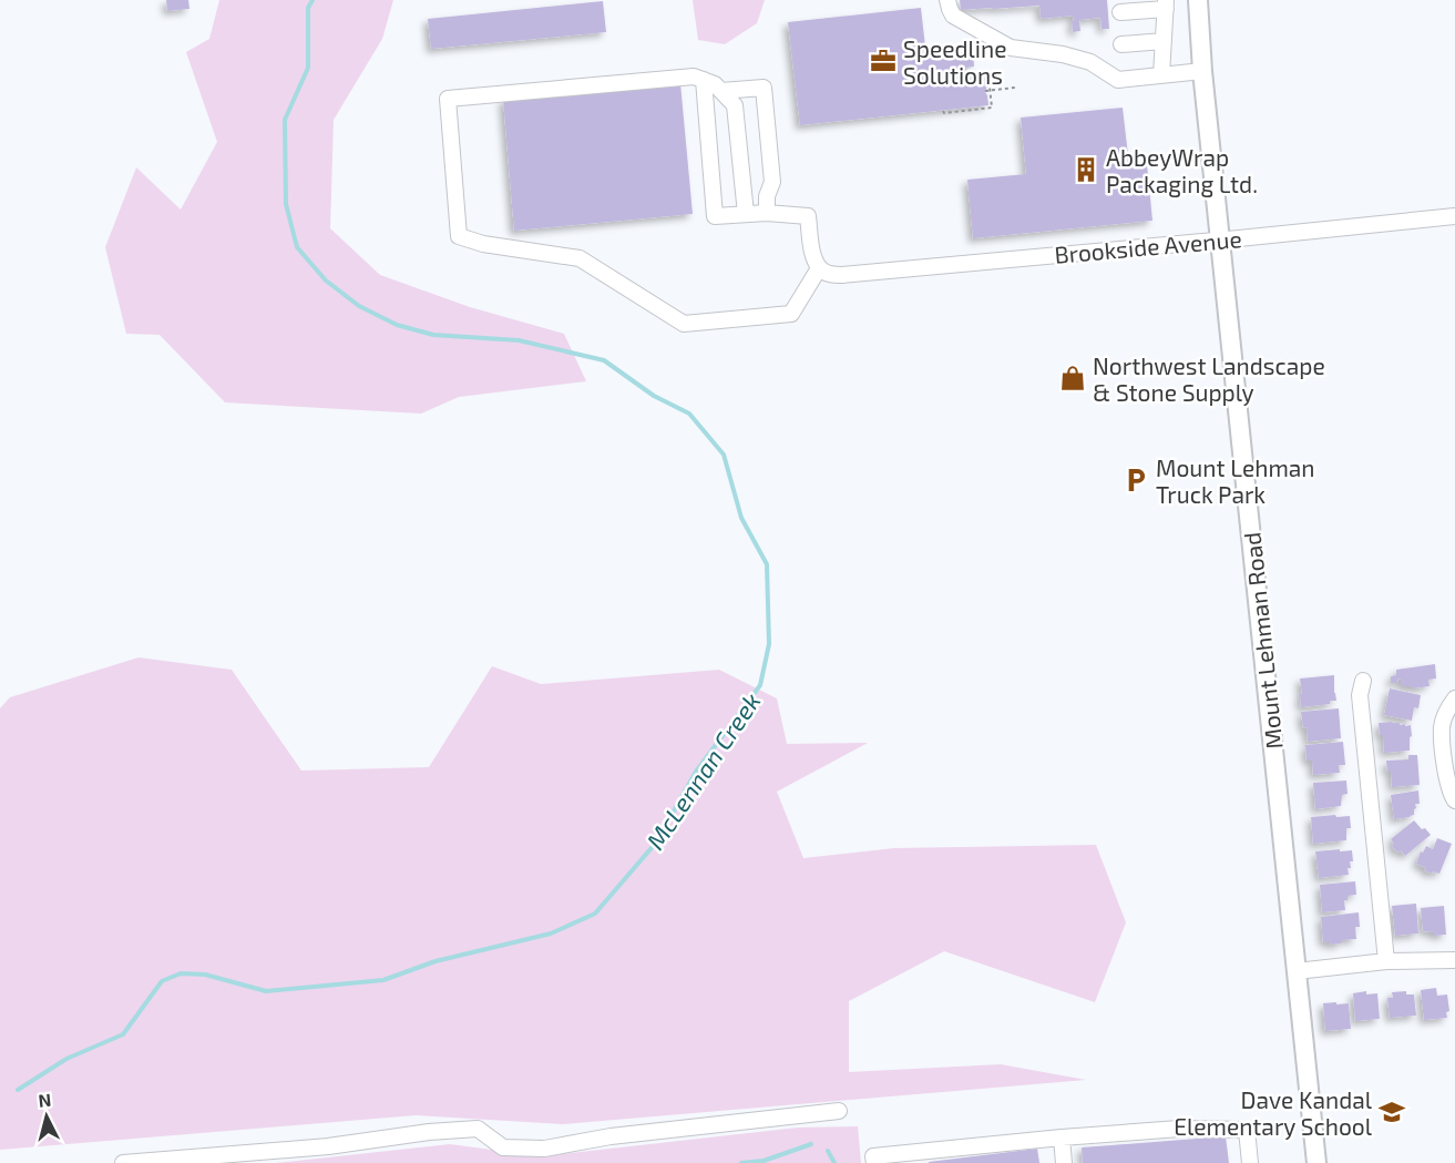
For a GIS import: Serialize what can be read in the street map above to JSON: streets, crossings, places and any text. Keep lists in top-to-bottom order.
{
  "streets": {
    "main road": ["Mount Lehman Road"],
    "street": ["Brookside Avenue"]
  },
  "crossings": [
    ["Brookside Avenue", "Mount Lehman Road"]
  ],
  "water": ["McLennan Creek"],
  "places": {
    "office": ["Speedline Solutions"],
    "building": ["AbbeyWrap Packaging Ltd."],
    "shop": ["Northwest Landscape & Stone Supply"],
    "parking": ["Mount Lehman Truck Park"],
    "school or university": ["Dave Kandal Elementary School"]
  },
  "north": "top"
}
